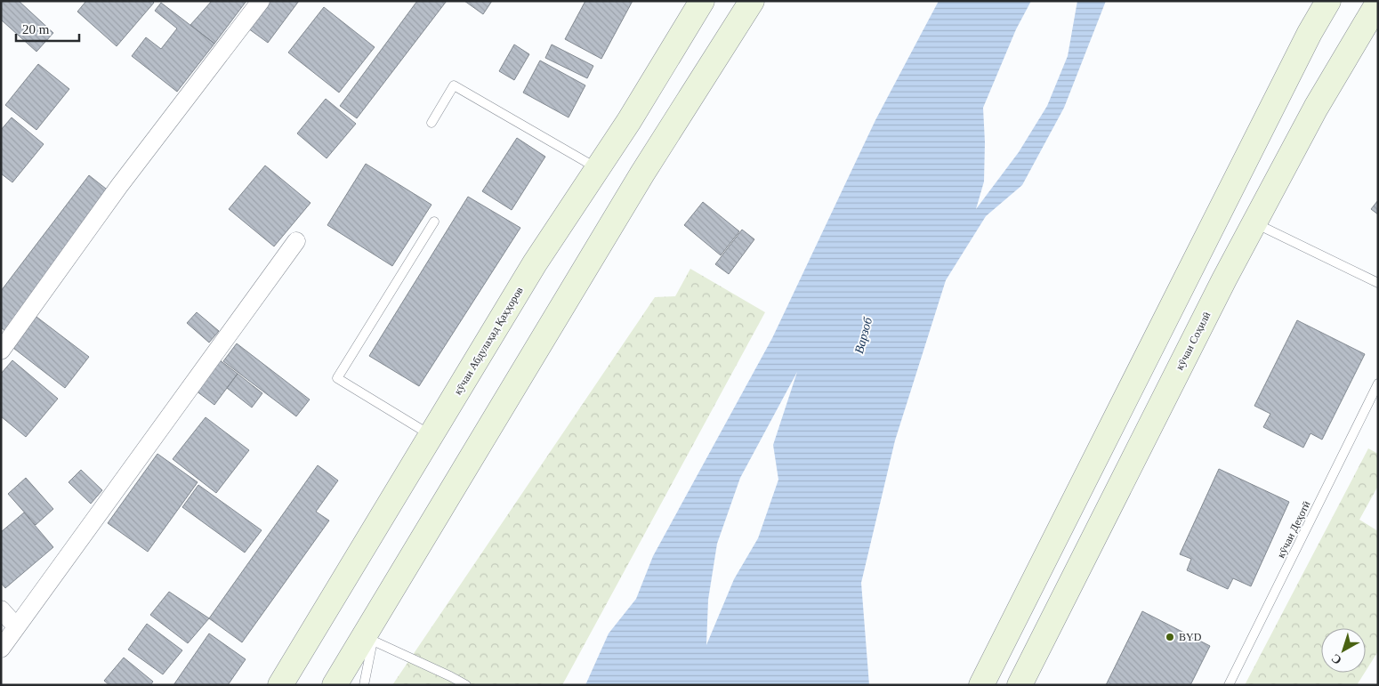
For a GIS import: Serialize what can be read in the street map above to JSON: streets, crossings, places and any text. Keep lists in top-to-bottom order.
{
  "streets": {
    "main road": ["кӯчаи Абдулаҳад Қаҳҳоров", "кӯчаи Соҳилӣ"],
    "lane": ["кӯчаи Деҳотӣ"]
  },
  "water": ["Варзоб"],
  "places": ["BYD"],
  "scale_bar": "20 m",
  "north": "bottom left"
}
